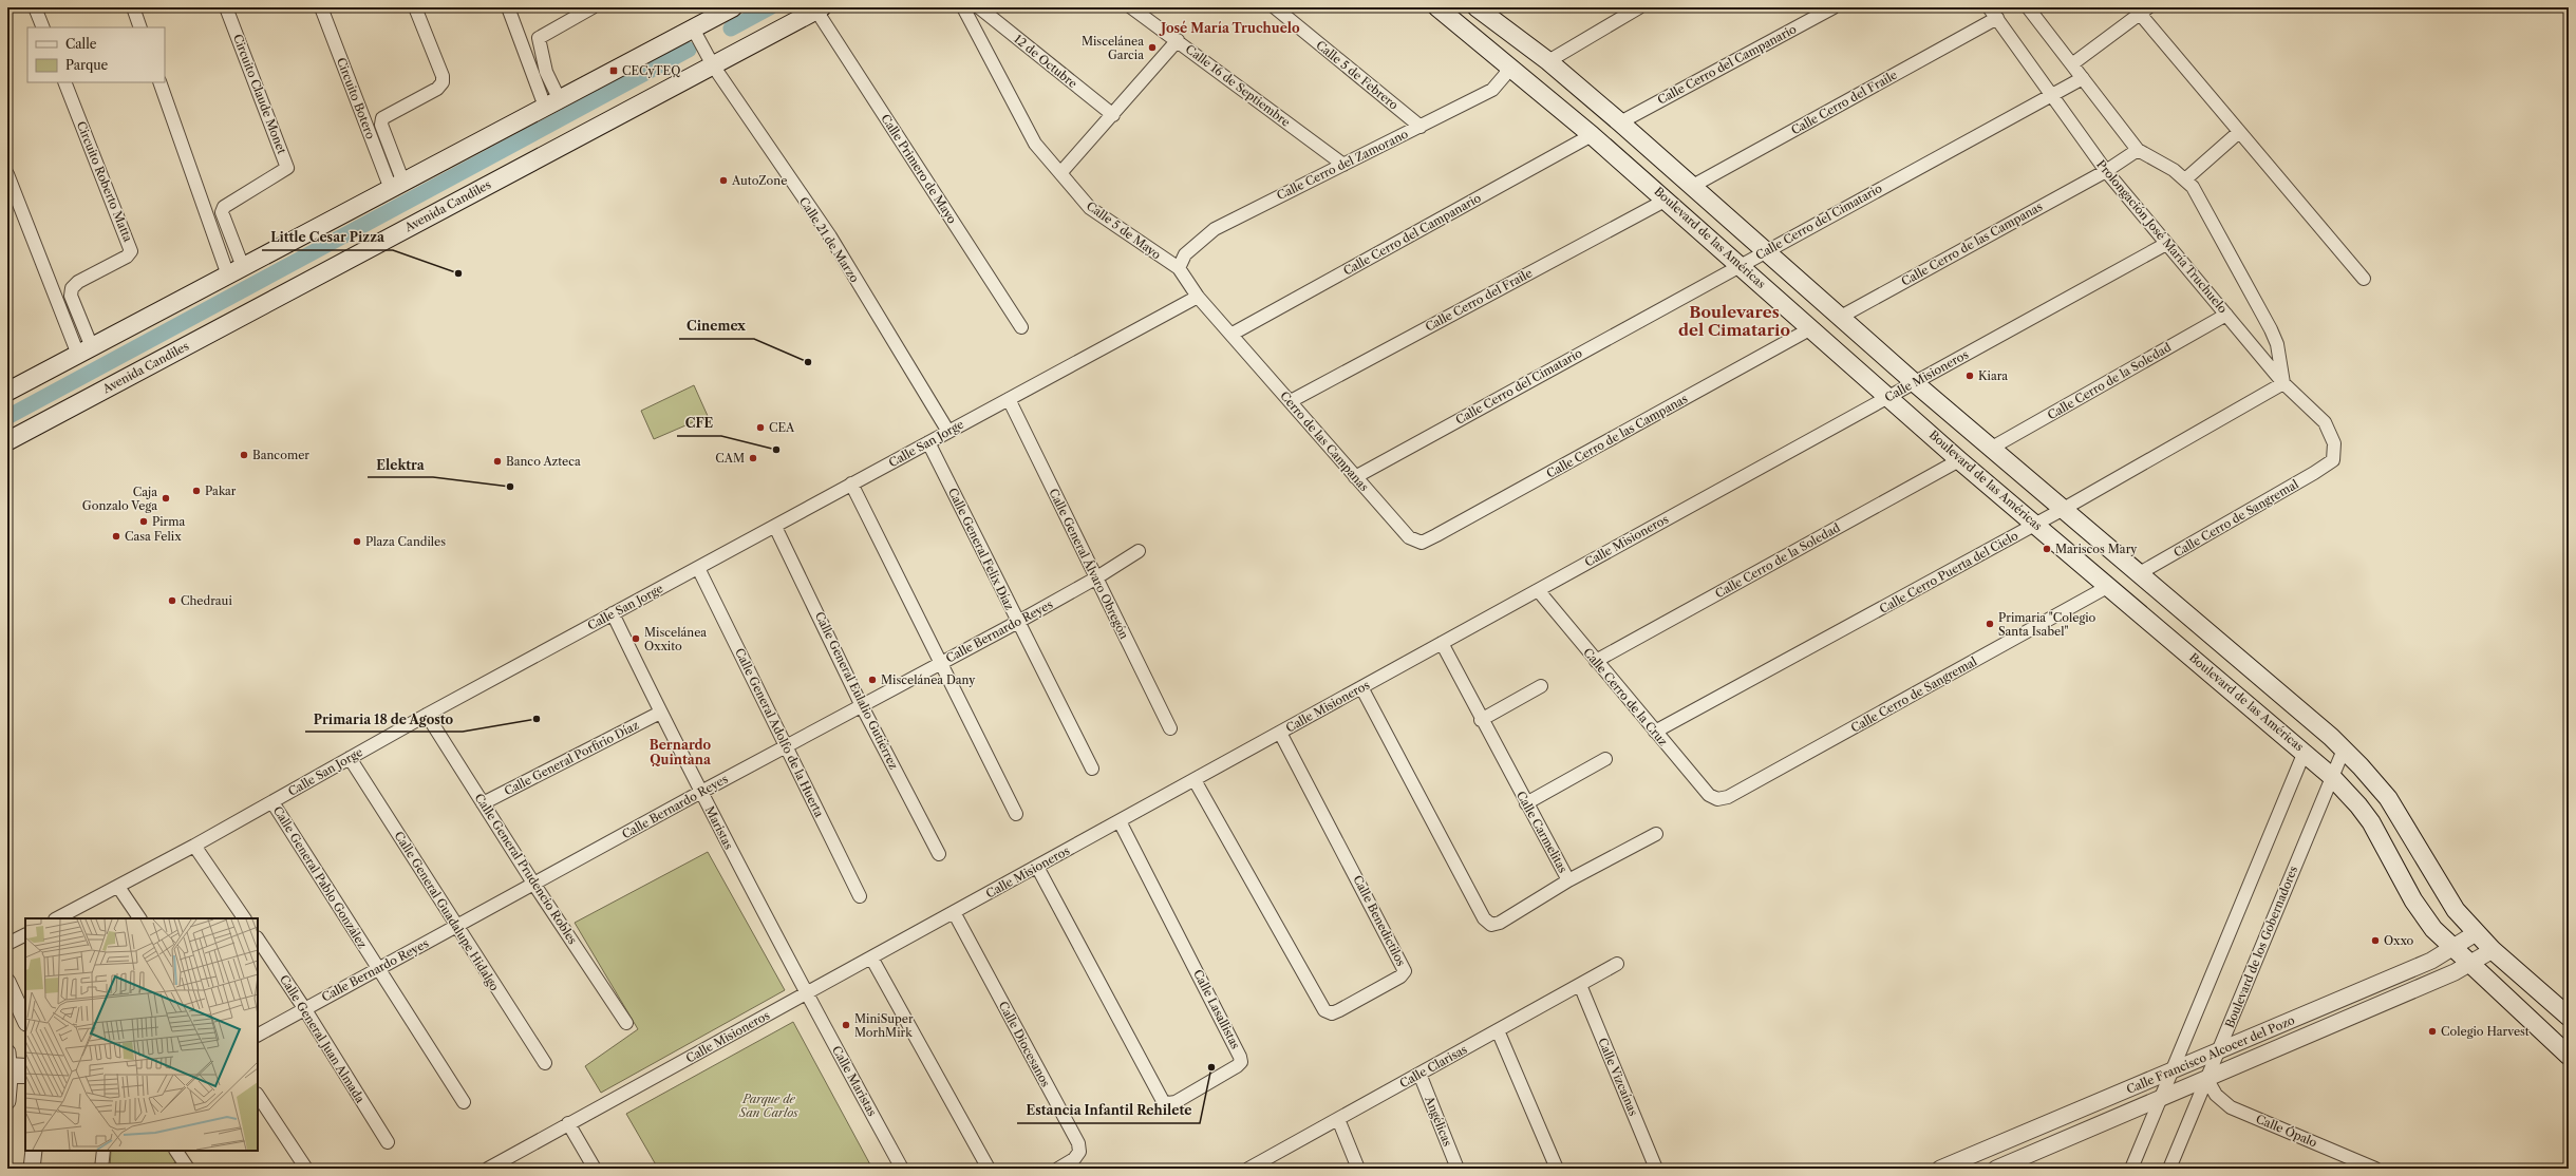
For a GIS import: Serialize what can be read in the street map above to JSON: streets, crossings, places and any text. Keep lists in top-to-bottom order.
{
  "streets": {
    "main road": ["Avenida Candiles", "Boulevard de las Américas"],
    "street": [
      "12 de Octubre",
      "Calle Cerro del Campanario",
      "Calle 5 de Febrero",
      "Calle 16 de Septiembre",
      "Circuito Claude Monet",
      "Circuito Botero",
      "Calle Cerro del Fraile",
      "Calle Cerro del Zamorano",
      "Calle Primero de Mayo",
      "Circuito Roberto Matta",
      "Calle Cerro del Cimatario",
      "Calle 5 de Mayo",
      "Prolongación José María Truchuelo",
      "Calle 21 de Marzo",
      "Calle Cerro de las Campanas",
      "Calle Misioneros",
      "Calle Cerro de la Soledad",
      "Cerro de las Campanas",
      "Calle San Jorge",
      "Calle Cerro de Sangremal",
      "Calle General Felix Díaz",
      "Calle General Álvaro Obregón",
      "Calle Cerro Puerta del Cielo",
      "Calle Bernardo Reyes",
      "Calle General Eulalio Gutiérrez",
      "Calle Cerro de la Cruz",
      "Calle General Adolfo de la Huerta",
      "Calle General Porfirio Díaz",
      "Maristas",
      "Calle Carmelitas",
      "Calle General Prudencio Robles",
      "Calle General Pablo González",
      "Calle General Guadalupe Hidalgo",
      "Calle Benedictilos",
      "Boulevard de los Gobernadores",
      "Calle Lasallistas",
      "Calle General Juan Almada",
      "Calle Diocesanos",
      "Calle Francisco Alcocer del Pozo",
      "Calle Clarisas",
      "Calle Vizcaínas",
      "Calle Maristas",
      "Angélicas",
      "Calle Ópalo"
    ]
  },
  "crossings": [
    ["Calle Cerro del Campanario", "Calle 5 de Mayo"],
    ["Calle Cerro del Campanario", "Boulevard de las Américas"],
    ["Calle Cerro del Campanario", "Cerro de las Campanas"],
    ["Calle 5 de Febrero", "Calle Cerro del Zamorano"],
    ["Calle 16 de Septiembre", "Calle Cerro del Zamorano"],
    ["Calle Cerro del Fraile", "Prolongación José María Truchuelo"],
    ["Calle Cerro del Fraile", "Boulevard de las Américas"],
    ["Calle Cerro del Fraile", "Cerro de las Campanas"],
    ["Calle Cerro del Zamorano", "Calle 5 de Mayo"],
    ["Calle Cerro del Zamorano", "Boulevard de las Américas"],
    ["Calle Primero de Mayo", "Avenida Candiles"],
    ["Avenida Candiles", "Calle 21 de Marzo"],
    ["Calle Cerro del Cimatario", "Prolongación José María Truchuelo"],
    ["Calle Cerro del Cimatario", "Boulevard de las Américas"],
    ["Calle Cerro del Cimatario", "Cerro de las Campanas"],
    ["Calle 5 de Mayo", "Cerro de las Campanas"],
    ["Calle 5 de Mayo", "Calle San Jorge"],
    ["Prolongación José María Truchuelo", "Calle Cerro de las Campanas"],
    ["Prolongación José María Truchuelo", "Calle Misioneros"],
    ["Prolongación José María Truchuelo", "Calle Cerro de la Soledad"],
    ["Prolongación José María Truchuelo", "Calle Cerro de Sangremal"],
    ["Prolongación José María Truchuelo", "Calle Cerro Puerta del Cielo"],
    ["Boulevard de las Américas", "Calle Cerro de las Campanas"],
    ["Boulevard de las Américas", "Calle Misioneros"],
    ["Boulevard de las Américas", "Calle Cerro de la Soledad"],
    ["Boulevard de las Américas", "Calle Cerro de Sangremal"],
    ["Boulevard de las Américas", "Calle Cerro Puerta del Cielo"],
    ["Boulevard de las Américas", "Boulevard de los Gobernadores"],
    ["Boulevard de las Américas", "Calle Francisco Alcocer del Pozo"],
    ["Calle 21 de Marzo", "Calle San Jorge"],
    ["Calle Cerro de las Campanas", "Cerro de las Campanas"],
    ["Calle Misioneros", "Calle Cerro de la Cruz"],
    ["Calle Misioneros", "Maristas"],
    ["Calle Misioneros", "Calle Carmelitas"],
    ["Calle Misioneros", "Calle Benedictilos"],
    ["Calle Misioneros", "Calle Lasallistas"],
    ["Calle Misioneros", "Calle Diocesanos"],
    ["Calle Misioneros", "Calle Maristas"],
    ["Calle Cerro de la Soledad", "Calle Cerro de la Cruz"],
    ["Calle San Jorge", "Calle General Felix Díaz"],
    ["Calle San Jorge", "Calle General Álvaro Obregón"],
    ["Calle San Jorge", "Calle General Eulalio Gutiérrez"],
    ["Calle San Jorge", "Calle General Adolfo de la Huerta"],
    ["Calle San Jorge", "Maristas"],
    ["Calle San Jorge", "Calle General Prudencio Robles"],
    ["Calle San Jorge", "Calle General Pablo González"],
    ["Calle San Jorge", "Calle General Guadalupe Hidalgo"],
    ["Calle Cerro de Sangremal", "Calle Cerro de la Cruz"],
    ["Calle General Felix Díaz", "Calle Bernardo Reyes"],
    ["Calle General Álvaro Obregón", "Calle Bernardo Reyes"],
    ["Calle Cerro Puerta del Cielo", "Calle Cerro de la Cruz"],
    ["Calle Bernardo Reyes", "Calle General Eulalio Gutiérrez"],
    ["Calle Bernardo Reyes", "Calle General Adolfo de la Huerta"],
    ["Calle Bernardo Reyes", "Maristas"],
    ["Calle Bernardo Reyes", "Calle General Prudencio Robles"],
    ["Calle Bernardo Reyes", "Calle General Pablo González"],
    ["Calle Bernardo Reyes", "Calle General Guadalupe Hidalgo"],
    ["Calle Bernardo Reyes", "Calle General Juan Almada"],
    ["Calle General Porfirio Díaz", "Maristas"],
    ["Calle General Porfirio Díaz", "Calle General Prudencio Robles"],
    ["Maristas", "Calle Maristas"],
    ["Boulevard de los Gobernadores", "Calle Francisco Alcocer del Pozo"],
    ["Boulevard de los Gobernadores", "Calle Ópalo"],
    ["Calle Francisco Alcocer del Pozo", "Calle Ópalo"],
    ["Calle Clarisas", "Calle Vizcaínas"],
    ["Calle Clarisas", "Angélicas"]
  ],
  "districts": ["José María Truchuelo", "Boulevares del Cimatario", "Bernardo Quintana"],
  "parks": ["Parque de San Carlos"],
  "places": {
    "other": [
      "Miscelánea Garcia",
      "AutoZone",
      "Little Cesar Pizza",
      "Cinemex",
      "Kiara",
      "CEA",
      "CFE",
      "Bancomer",
      "CAM",
      "Banco Azteca",
      "Elektra",
      "Pakar",
      "Caja Gonzalo Vega",
      "Pirma",
      "Casa Felix",
      "Plaza Candiles",
      "Mariscos Mary",
      "Chedraui",
      "Primaria \"Colegio Santa Isabel\"",
      "Miscelánea Oxxito",
      "Miscelánea Dany",
      "Primaria 18 de Agosto",
      "Oxxo",
      "MiniSuper MorhMirk",
      "Colegio Harvest",
      "Estancia Infantil Rehilete"
    ],
    "transit": ["CECyTEQ"]
  },
  "legend": ["Calle", "Parque"]
}
